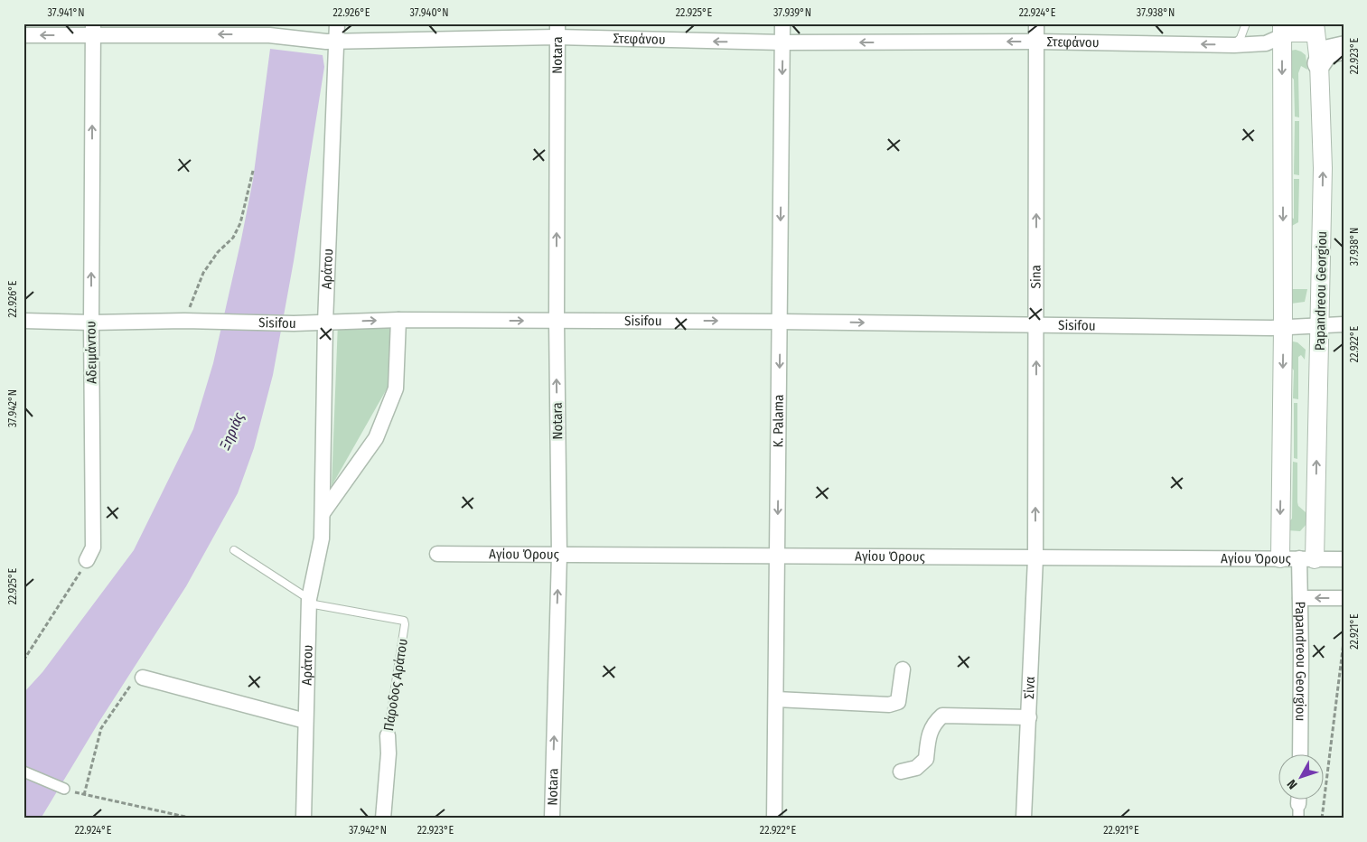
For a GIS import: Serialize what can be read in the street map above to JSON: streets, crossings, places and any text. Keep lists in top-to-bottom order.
{
  "streets": {
    "street": [
      "Στεφάνου",
      "Notara",
      "Αράτου",
      "Sina",
      "Papandreou Georgiou",
      "Sisifou",
      "Αδειμάντου",
      "K. Palama",
      "Αγίου Όρους",
      "Πάροδος Αράτου",
      "Σίνα"
    ]
  },
  "crossings": [
    ["Στεφάνου", "Notara"],
    ["Στεφάνου", "Αράτου"],
    ["Στεφάνου", "Sina"],
    ["Στεφάνου", "Αδειμάντου"],
    ["Στεφάνου", "K. Palama"],
    ["Notara", "Sisifou"],
    ["Notara", "Αγίου Όρους"],
    ["Αράτου", "Sisifou"],
    ["Αράτου", "Πάροδος Αράτου"],
    ["Sina", "Sisifou"],
    ["Sina", "Αγίου Όρους"],
    ["Sina", "Σίνα"],
    ["Papandreou Georgiou", "Sisifou"],
    ["Papandreou Georgiou", "Αγίου Όρους"],
    ["Sisifou", "Αδειμάντου"],
    ["Sisifou", "K. Palama"],
    ["K. Palama", "Αγίου Όρους"],
    ["Αγίου Όρους", "Σίνα"]
  ],
  "one_way": [
    "Στεφάνου",
    "Notara",
    "Sina",
    "Sisifou",
    "Αδειμάντου",
    "K. Palama"
  ],
  "water": ["Ξηριάς"],
  "north": "bottom left",
  "coordinates": [
    "37.941°N",
    "22.926°E",
    "37.940°N",
    "22.925°E",
    "37.939°N",
    "22.924°E",
    "37.938°N",
    "22.923°E",
    "22.922°E",
    "37.942°N",
    "22.921°E"
  ]
}
